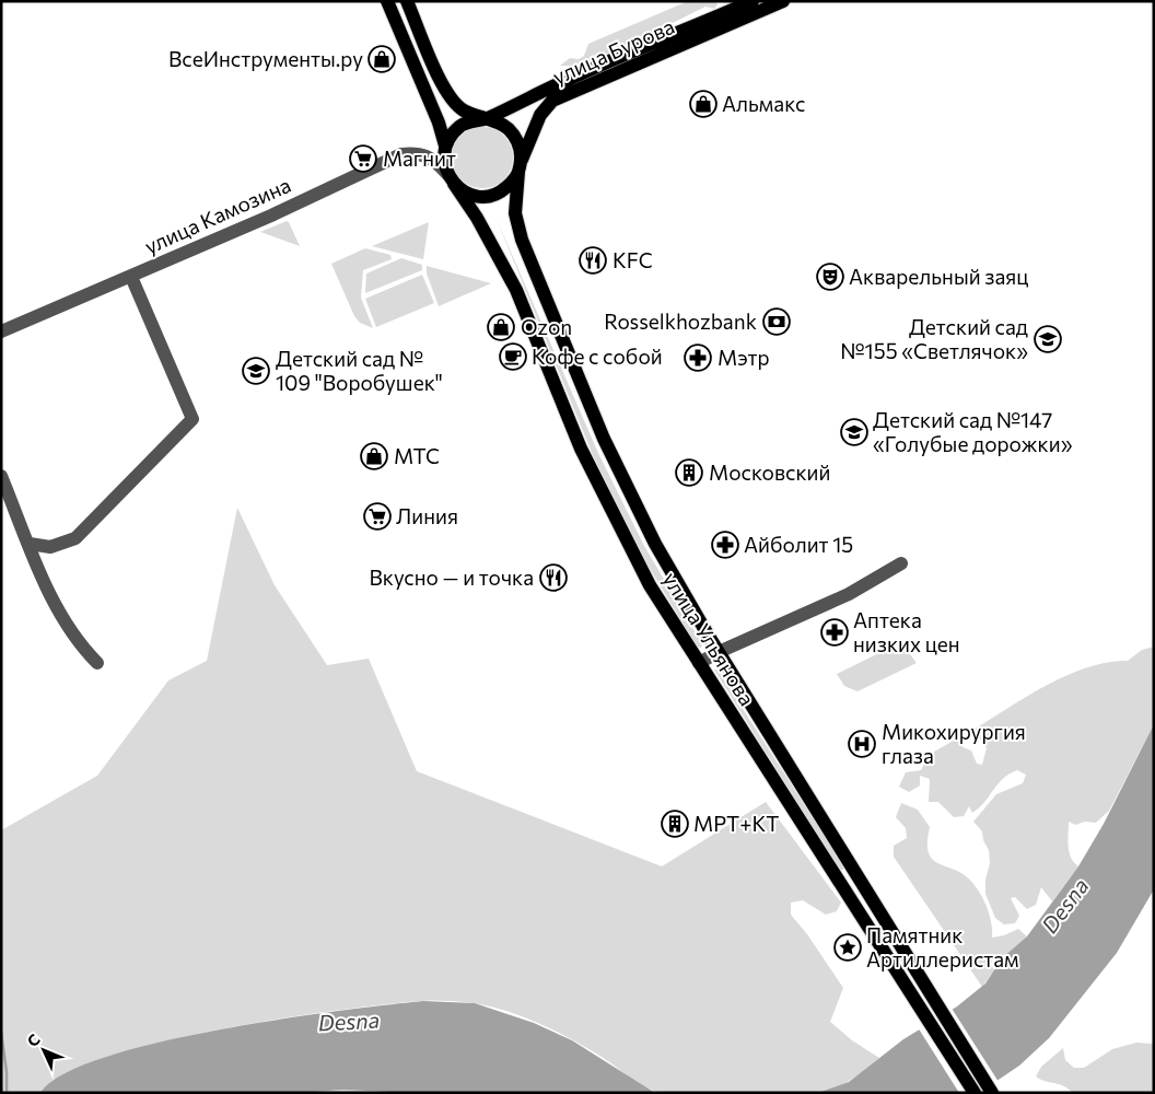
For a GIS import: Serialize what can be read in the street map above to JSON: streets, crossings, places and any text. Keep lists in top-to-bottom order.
{
  "streets": {
    "main road": ["улица Бурова", "улица Ульянова"],
    "street": ["улица Камозина"]
  },
  "crossings": [
    ["улица Бурова", "улица Камозина"],
    ["улица Бурова", "улица Ульянова"],
    ["улица Камозина", "улица Ульянова"]
  ],
  "water": ["Desna"],
  "places": {
    "shop": [
      "ВсеИнструменты.ру",
      "Альмакс",
      "Ozon",
      "МТС"
    ],
    "supermarket": ["Магнит", "Линия"],
    "restaurant": ["KFC", "Вкусно — и точка"],
    "theatre": ["Акварельный заяц"],
    "bank": ["Rosselkhozbank"],
    "school or university": ["Детский сад №155 «Светлячок»", "Детский сад № 109 \"Воробушек\"", "Детский сад №147 «Голубые дорожки»"],
    "cafe": ["Кофе с собой"],
    "pharmacy": ["Мэтр", "Айболит 15", "Аптека низких цен"],
    "building": ["Московский", "МРТ+КТ"],
    "hospital": ["Микохирургия глаза"],
    "place": ["Памятник Артиллеристам"]
  },
  "north": "top left"
}
